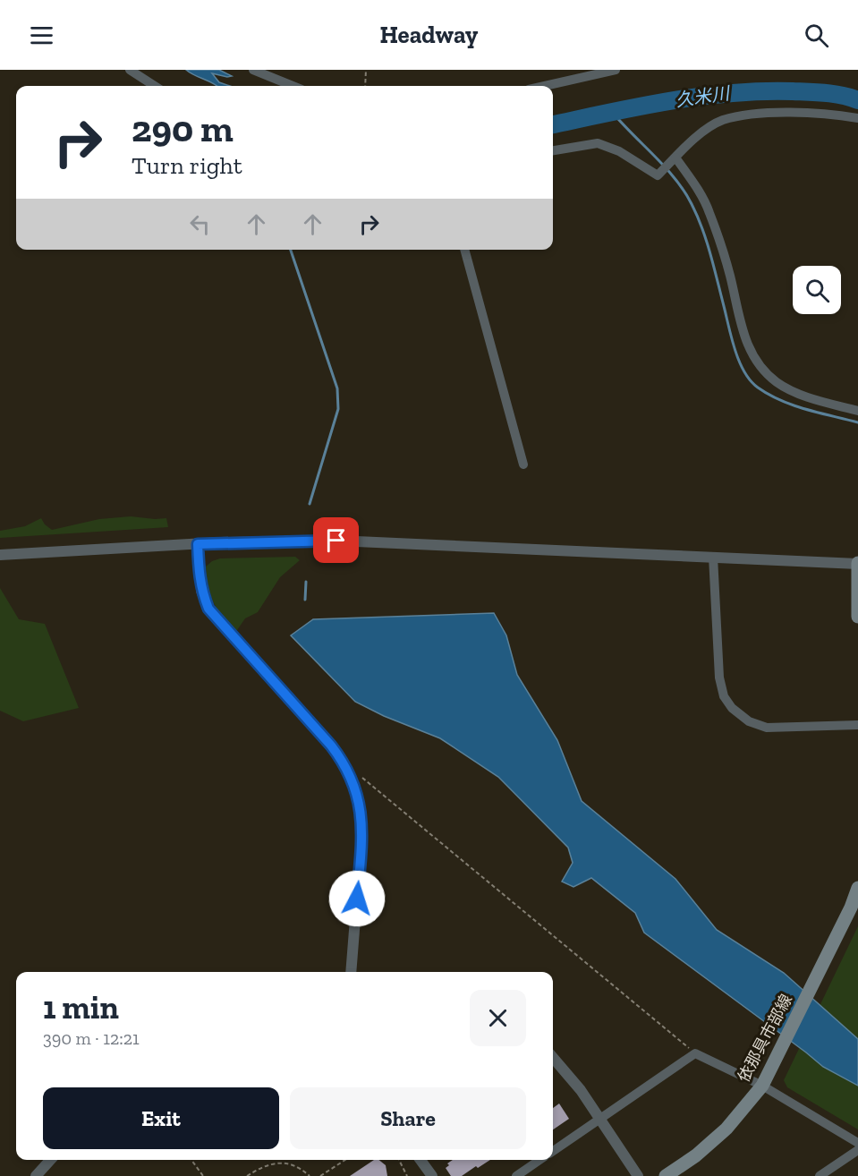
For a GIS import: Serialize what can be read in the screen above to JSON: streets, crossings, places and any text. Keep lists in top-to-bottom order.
{
  "streets": {
    "main road": ["依那具市部線"]
  },
  "water": ["久米川"],
  "page": {
    "header": "Headway",
    "turn": ["290 m", "Turn right"],
    "heading": ["1 min", "390 m · 12:21"],
    "buttons": ["Exit", "Share"]
  }
}
